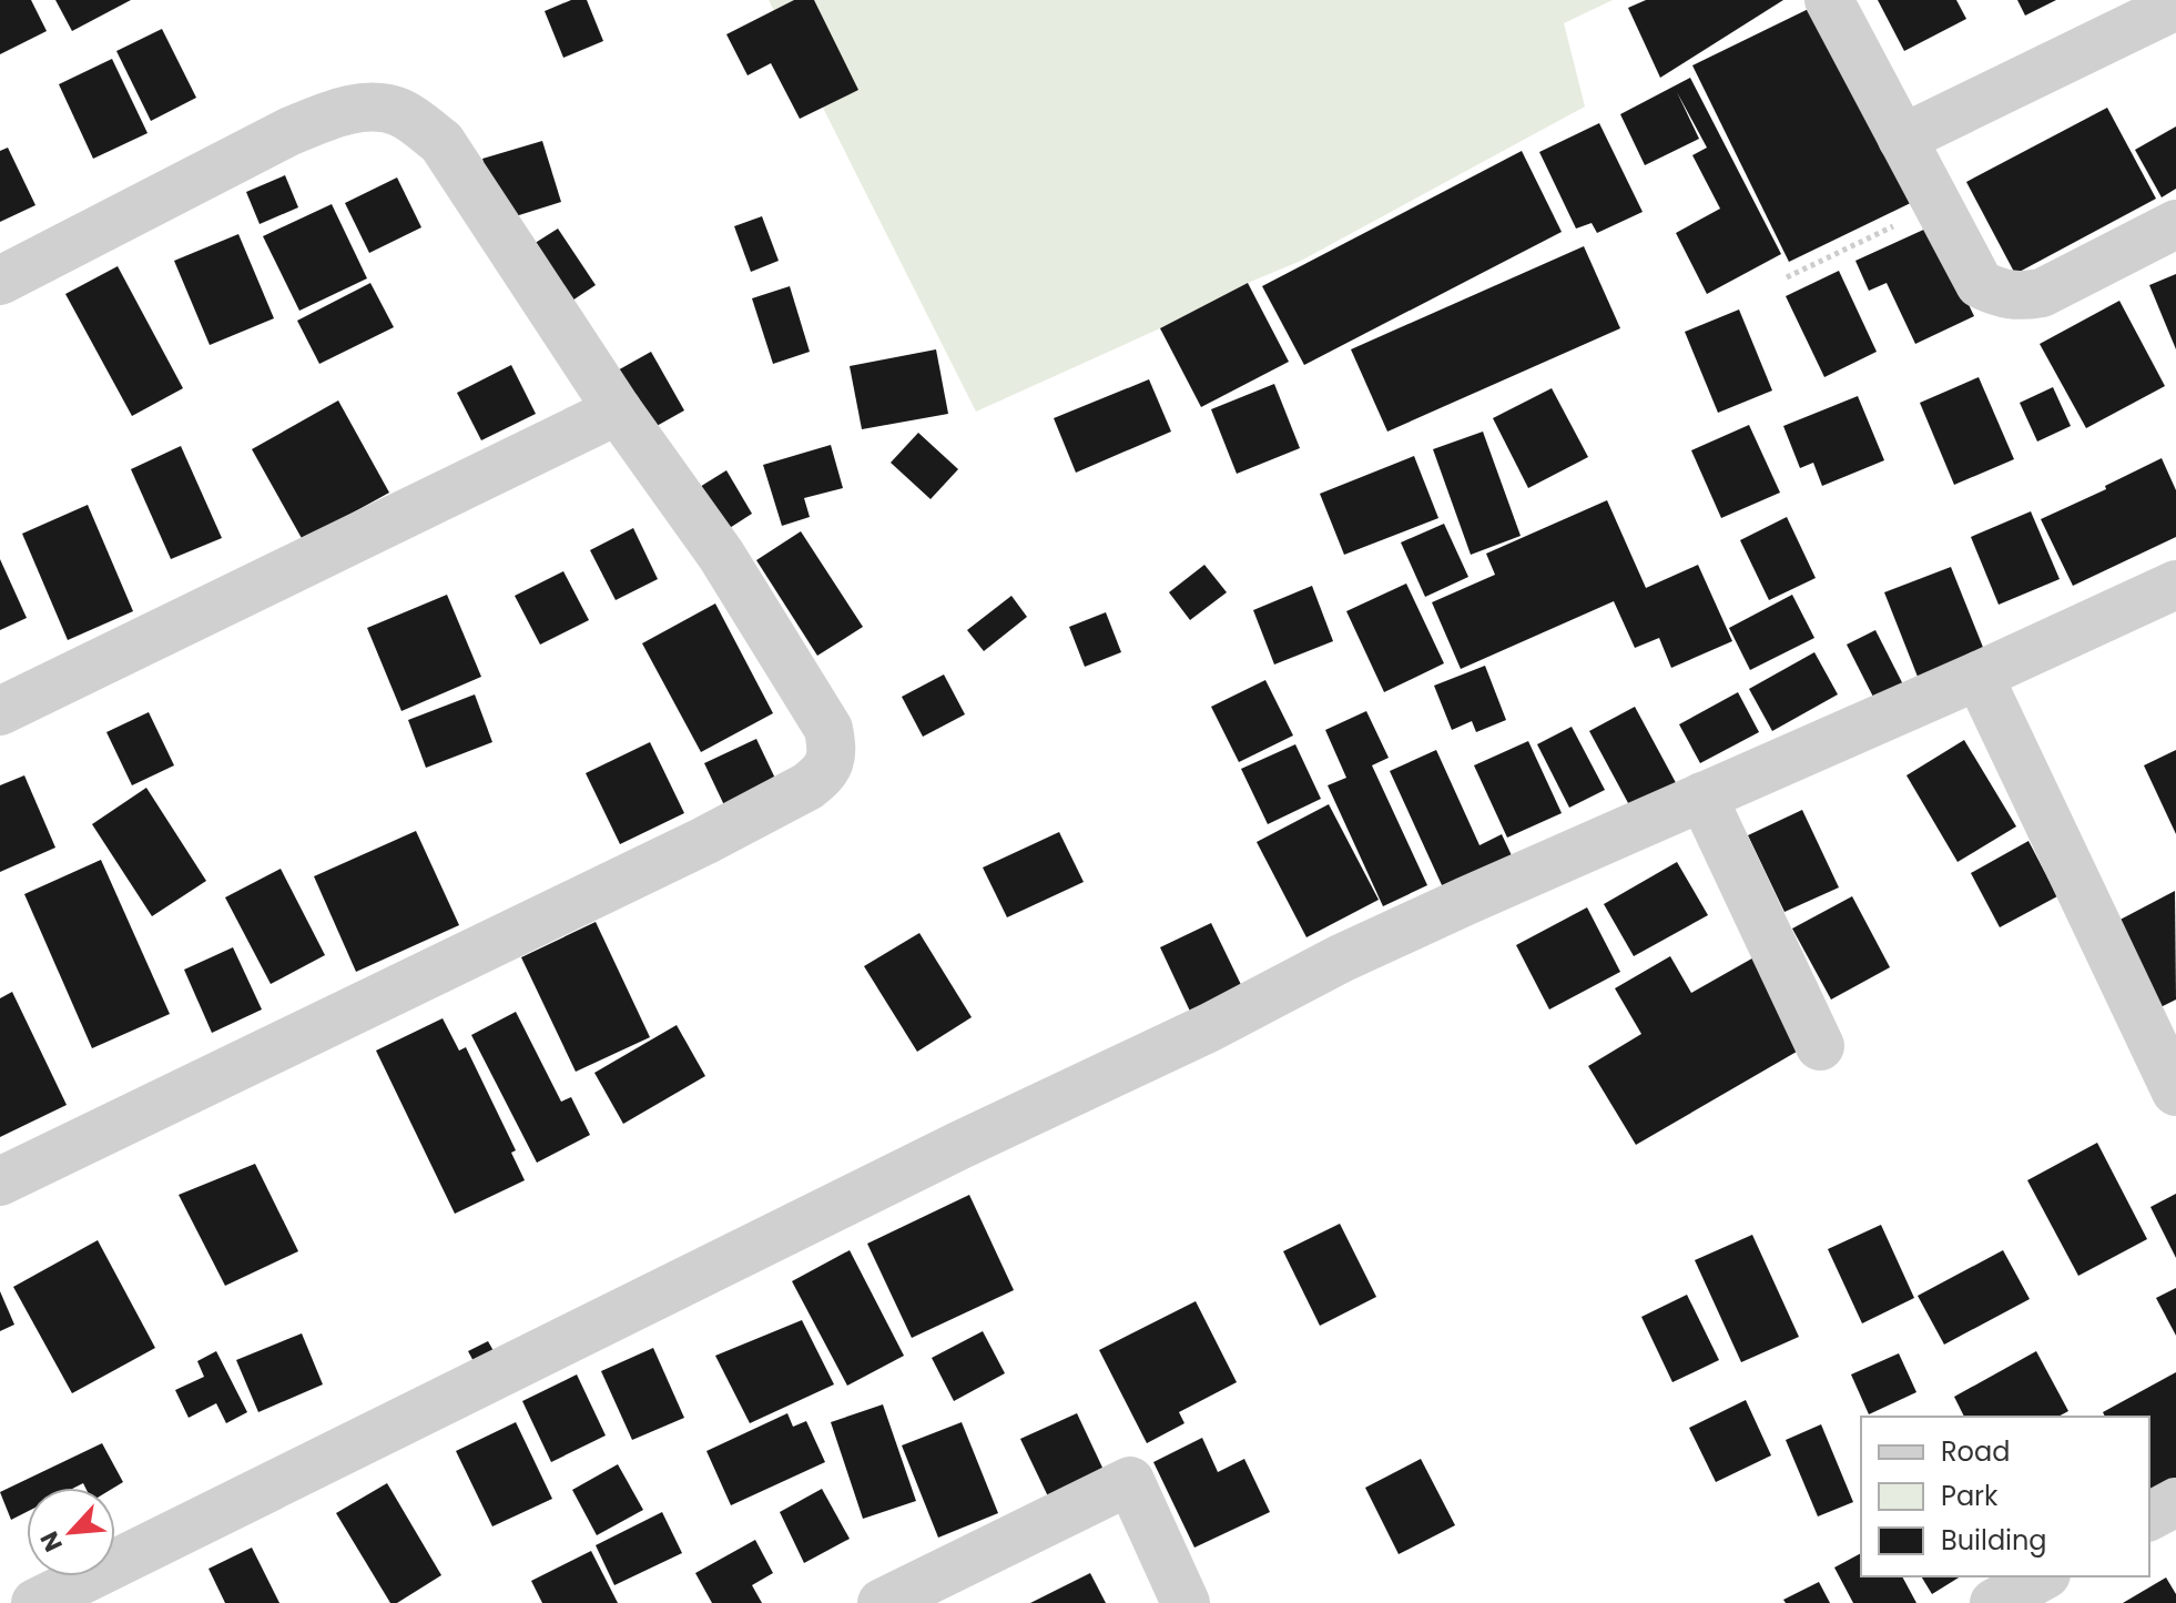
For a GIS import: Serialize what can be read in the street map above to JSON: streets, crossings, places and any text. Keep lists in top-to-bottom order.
{
  "legend": ["Road", "Park", "Building"],
  "north": "bottom left"
}
